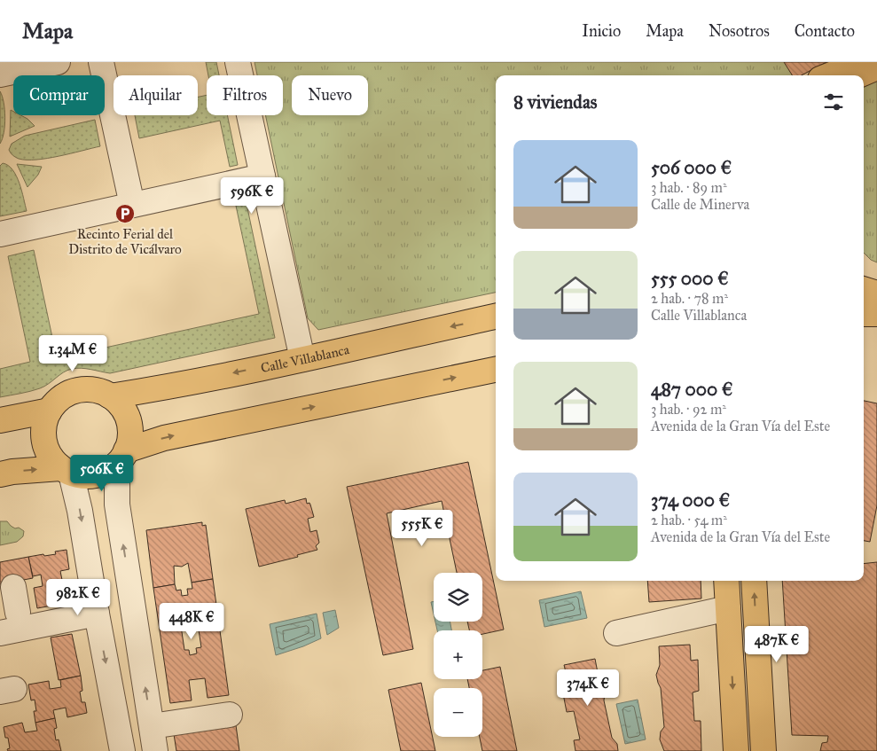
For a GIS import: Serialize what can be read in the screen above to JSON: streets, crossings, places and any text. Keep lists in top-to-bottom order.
{
  "streets": {
    "main road": ["Calle Villablanca"]
  },
  "places": {
    "parking": ["Recinto Ferial del Distrito de Vicálvaro"]
  },
  "page": {
    "header": "Mapa",
    "nav": [
      "Inicio",
      "Mapa",
      "Nosotros",
      "Contacto"
    ],
    "chip": [
      "Comprar",
      "Alquilar",
      "Filtros",
      "Nuevo"
    ],
    "heading": "8 viviendas",
    "list": [
      {
        "name": "506 000 €",
        "note": "3 hab. · 89 m² · Calle de Minerva"
      },
      {
        "name": "555 000 €",
        "note": "2 hab. · 78 m² · Calle Villablanca"
      },
      {
        "name": "487 000 €",
        "note": "3 hab. · 92 m² · Avenida de la Gran Vía del Este"
      },
      {
        "name": "374 000 €",
        "note": "2 hab. · 54 m² · Avenida de la Gran Vía del Este"
      }
    ],
    "price": [
      "596K €",
      "1.34M €",
      "506K €",
      "555K €",
      "982K €",
      "448K €",
      "487K €",
      "374K €"
    ],
    "map_buttons": ["+", "−"]
  }
}
